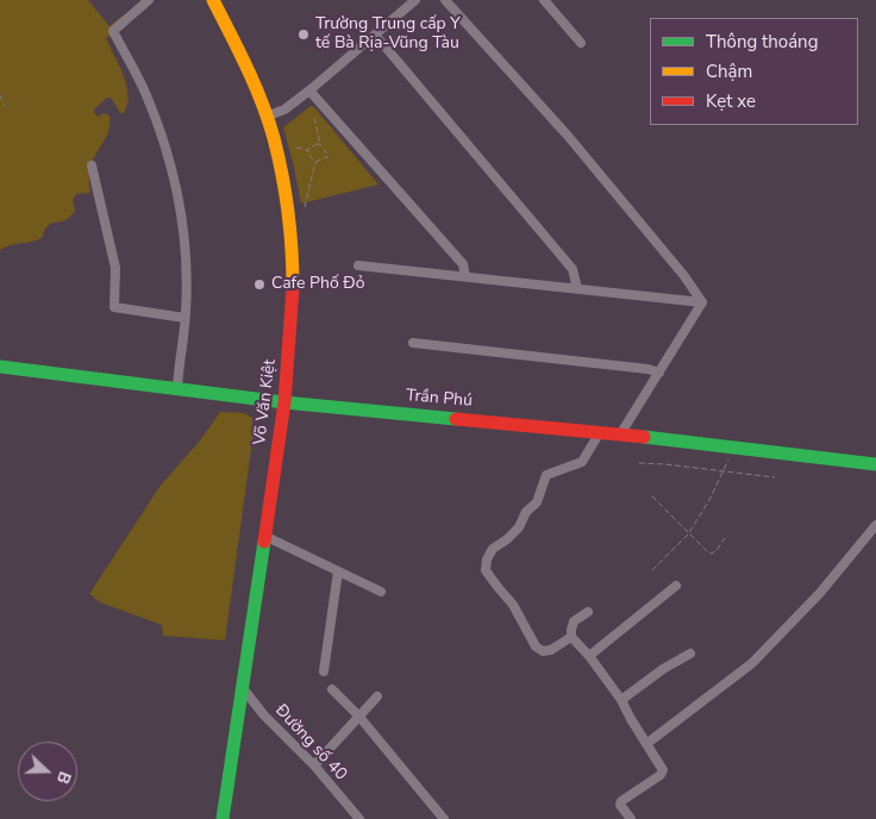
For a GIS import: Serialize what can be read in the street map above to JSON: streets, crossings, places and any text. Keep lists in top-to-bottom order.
{
  "streets": {
    "main road": ["Trần Phú", "Võ Văn Kiệt"],
    "street": ["Đường số 40"]
  },
  "crossings": [
    ["Trần Phú", "Võ Văn Kiệt"],
    ["Võ Văn Kiệt", "Đường số 40"]
  ],
  "places": ["Trường Trung cấp Y tế Bà Rịa-Vũng Tàu", "Cafe Phố Đỏ"],
  "legend": ["Thông thoáng", "Chậm", "Kẹt xe"],
  "north": "right"
}
